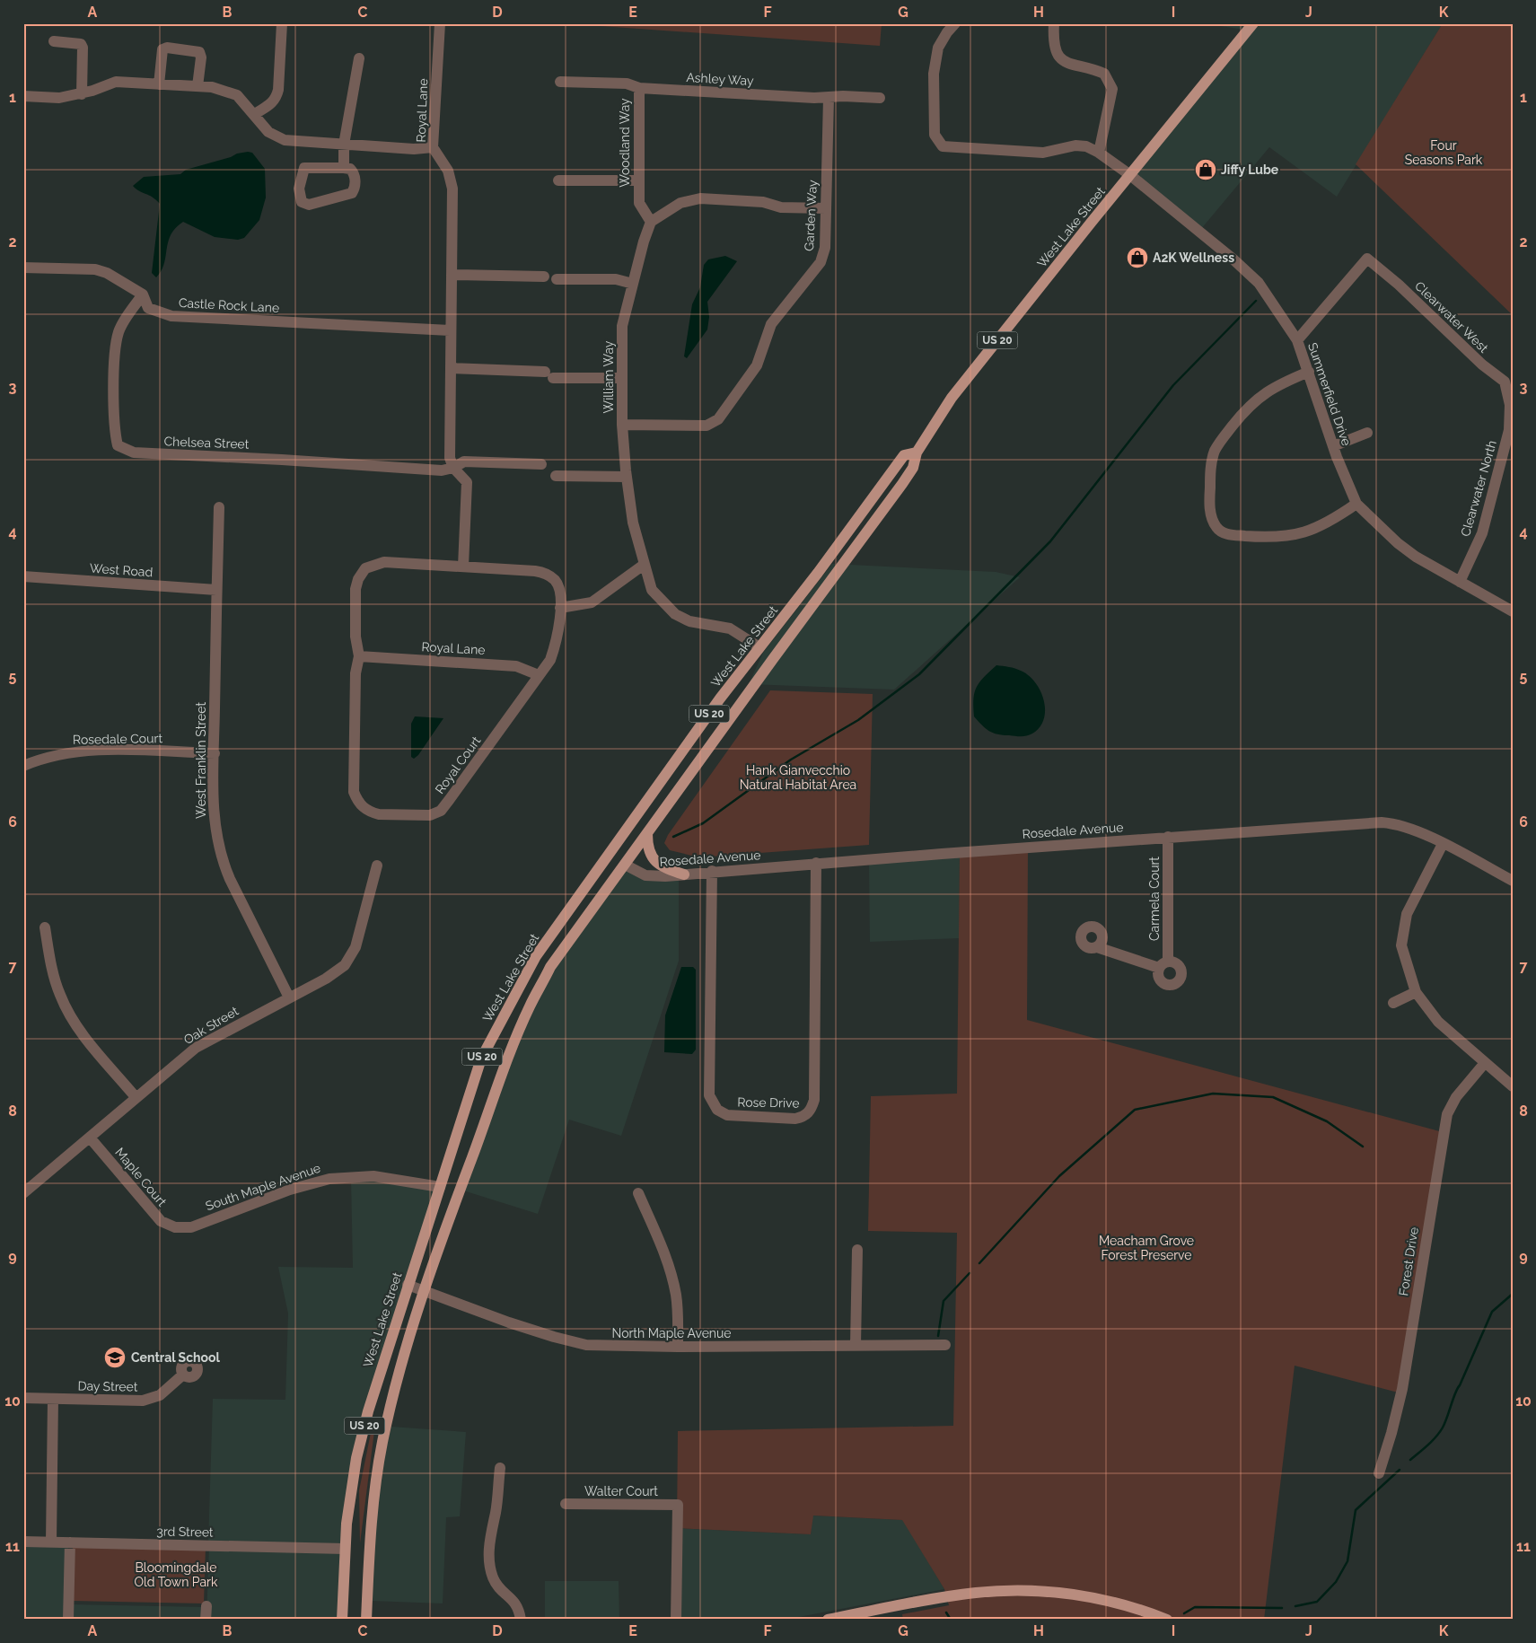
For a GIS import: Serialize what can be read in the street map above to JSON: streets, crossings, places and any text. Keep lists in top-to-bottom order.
{
  "streets": {
    "main road": ["West Lake Street", "US 20"],
    "street": [
      "Ashley Way",
      "Royal Lane",
      "Woodland Way",
      "Garden Way",
      "Castle Rock Lane",
      "Clearwater West",
      "William Way",
      "Summerfield Drive",
      "Chelsea Street",
      "Clearwater North",
      "West Road",
      "Rosedale Court",
      "West Franklin Street",
      "Royal Court",
      "Rosedale Avenue",
      "Carmela Court",
      "Oak Street",
      "Rose Drive",
      "Maple Court",
      "South Maple Avenue",
      "Forest Drive",
      "North Maple Avenue",
      "Day Street",
      "Walter Court",
      "3rd Street"
    ]
  },
  "crossings": [
    ["Ashley Way", "Woodland Way"],
    ["Ashley Way", "Garden Way"],
    ["Royal Lane", "Castle Rock Lane"],
    ["Royal Lane", "Chelsea Street"],
    ["Royal Lane", "Royal Court"],
    ["Woodland Way", "William Way"],
    ["Garden Way", "William Way"],
    ["West Lake Street", "William Way"],
    ["West Lake Street", "Summerfield Drive"],
    ["West Lake Street", "Rosedale Avenue"],
    ["West Lake Street", "South Maple Avenue"],
    ["West Lake Street", "North Maple Avenue"],
    ["West Lake Street", "3rd Street"],
    ["Castle Rock Lane", "Chelsea Street"],
    ["Clearwater West", "Summerfield Drive"],
    ["Clearwater West", "Clearwater North"],
    ["Summerfield Drive", "Clearwater North"],
    ["West Road", "West Franklin Street"],
    ["Rosedale Court", "West Franklin Street"],
    ["West Franklin Street", "Oak Street"],
    ["Rosedale Avenue", "Carmela Court"],
    ["Rosedale Avenue", "Rose Drive"],
    ["Oak Street", "Maple Court"],
    ["Maple Court", "South Maple Avenue"]
  ],
  "parks": [
    "Four Seasons Park",
    "Hank Gianvecchio Natural Habitat Area",
    "Meacham Grove Forest Preserve",
    "Bloomingdale Old Town Park"
  ],
  "places": {
    "shop": ["Jiffy Lube", "A2K Wellness"],
    "school or university": ["Central School"]
  },
  "grid": {
    "columns": [
      "A",
      "B",
      "C",
      "D",
      "E",
      "F",
      "G",
      "H",
      "I",
      "J",
      "K"
    ],
    "rows": [
      "1",
      "2",
      "3",
      "4",
      "5",
      "6",
      "7",
      "8",
      "9",
      "10",
      "11"
    ]
  }
}
